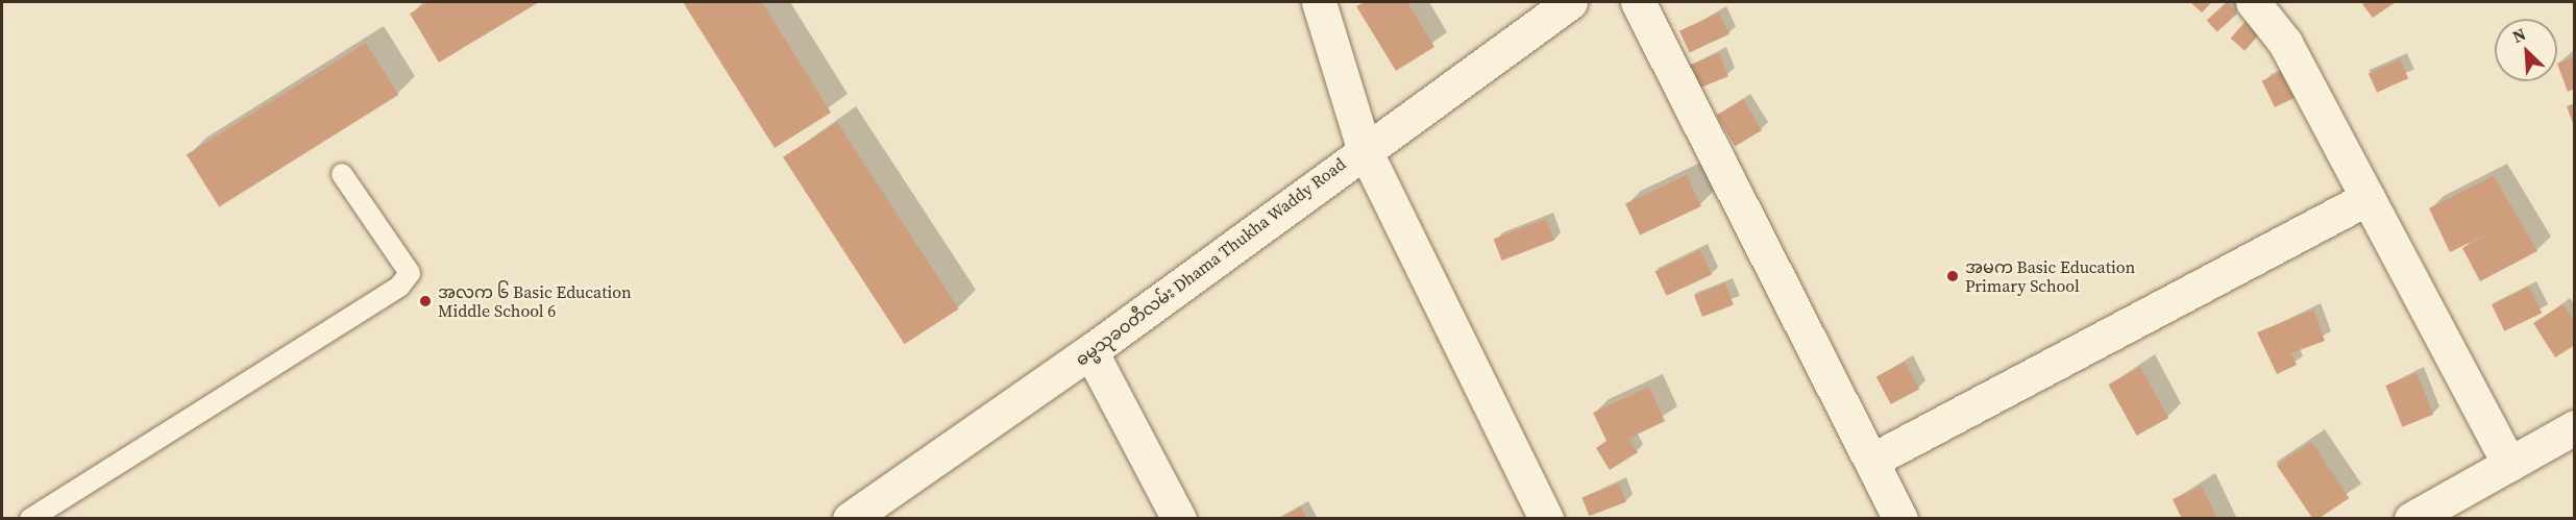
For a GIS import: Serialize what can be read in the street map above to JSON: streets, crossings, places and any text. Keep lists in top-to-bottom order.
{
  "streets": {
    "street": ["ဓမ္မသုခဝတီလမ်း Dhama Thukha Waddy Road"]
  },
  "places": ["အမက Basic Education Primary School", "အလက ၆ Basic Education Middle School 6"],
  "north": "top left"
}
